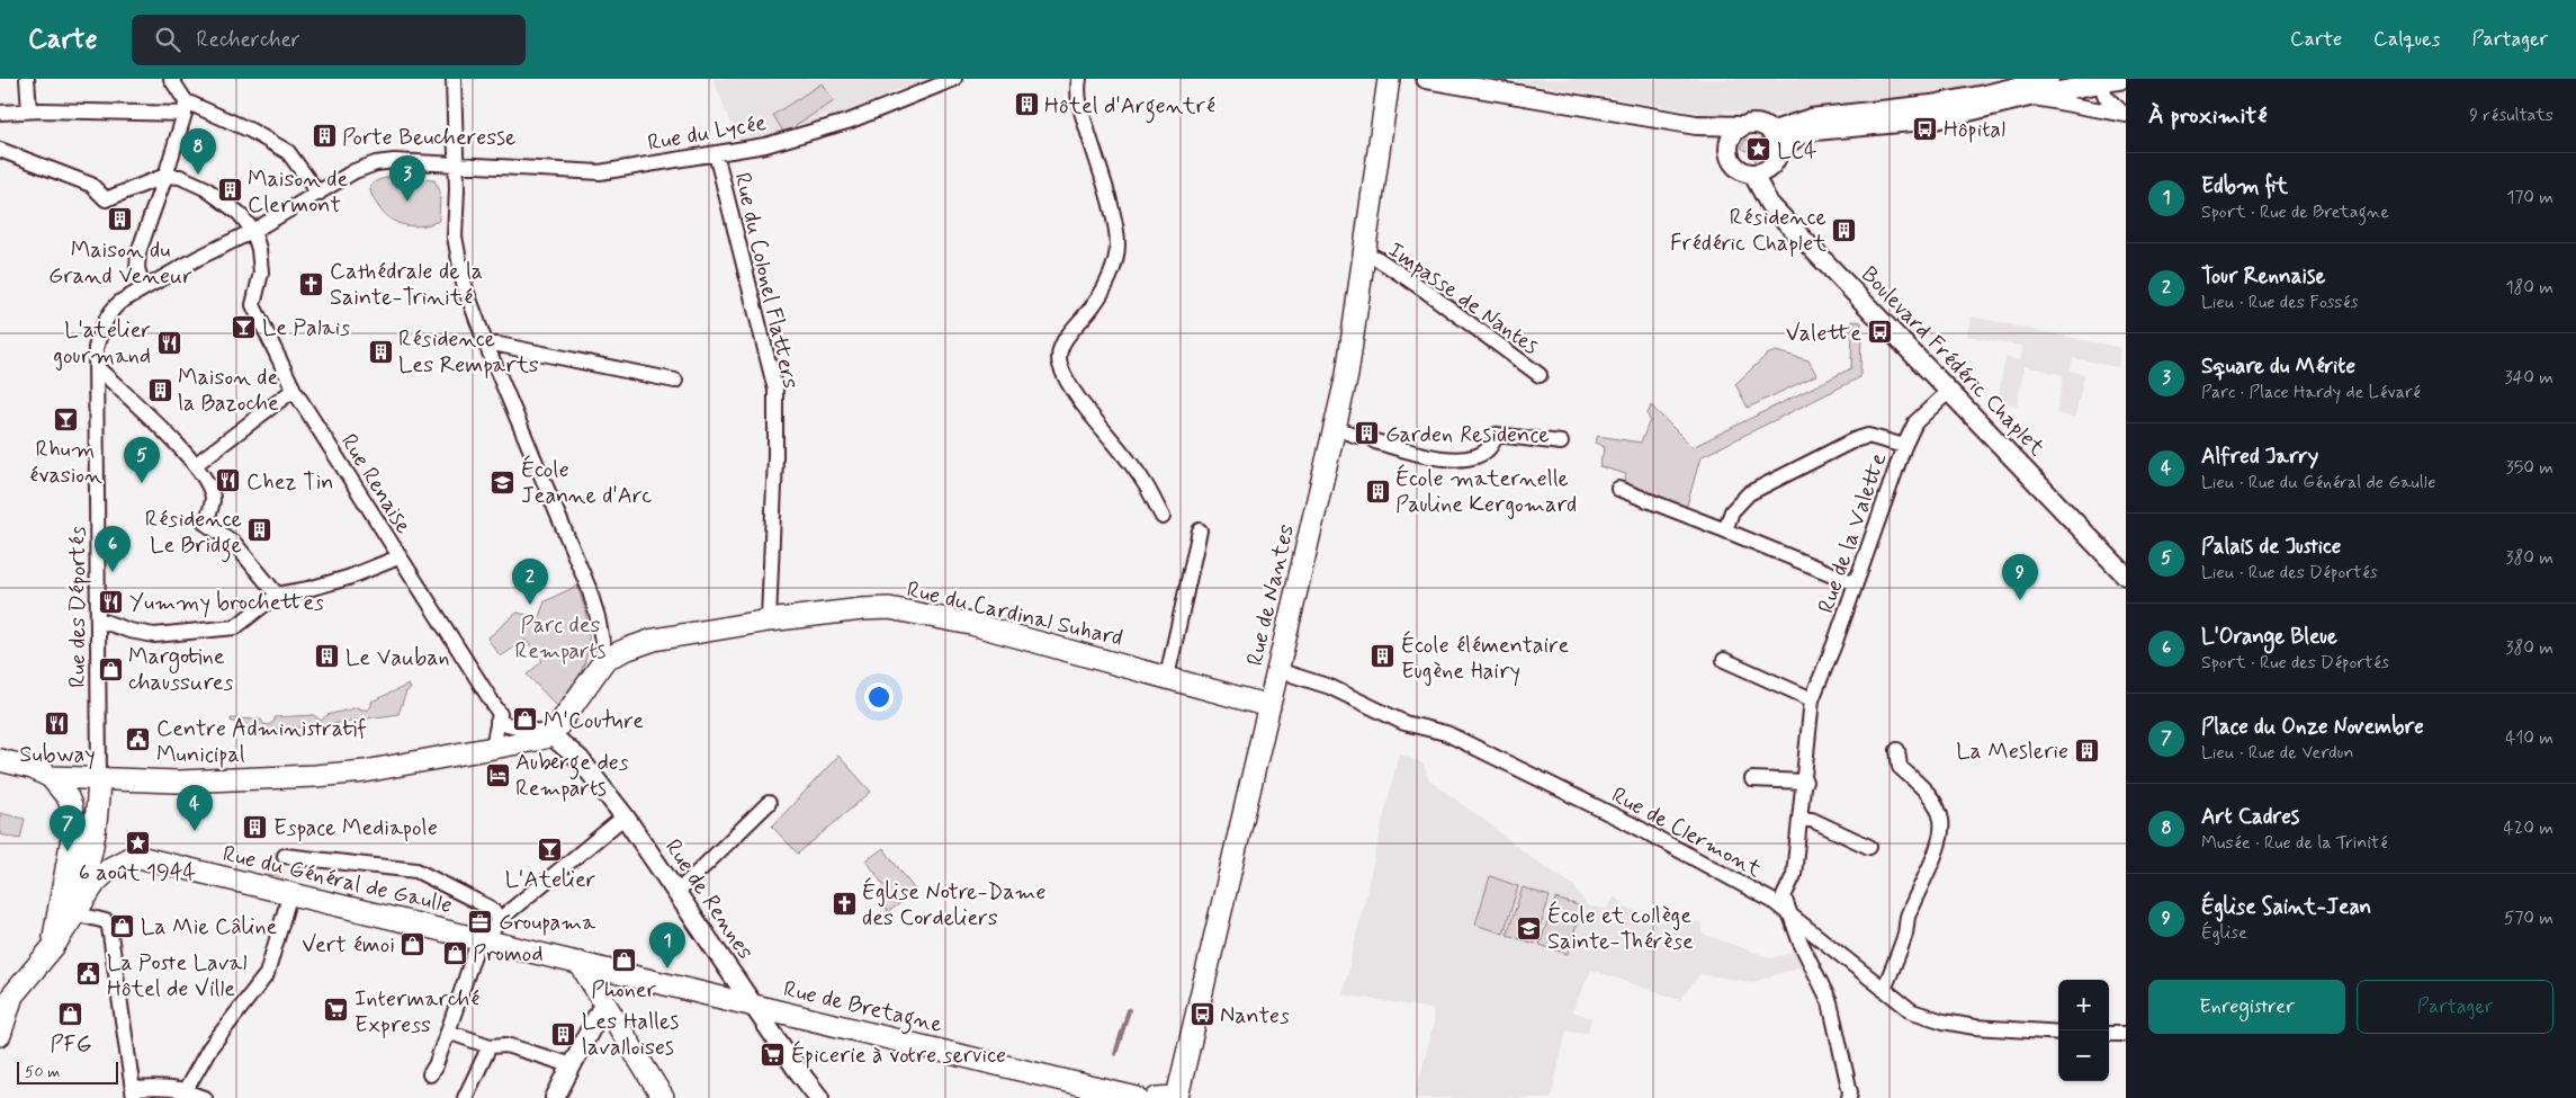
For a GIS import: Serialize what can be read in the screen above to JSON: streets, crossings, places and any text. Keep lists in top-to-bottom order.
{
  "streets": {
    "main road": [
      "Rue de Nantes",
      "Rue du Cardinal Suhard",
      "Rue du Général de Gaulle",
      "Rue de Bretagne"
    ],
    "street": [
      "Rue du Lycée",
      "Rue du Colonel Flatters",
      "Impasse de Nantes",
      "Boulevard Frédéric Chaplet",
      "Rue Renaise",
      "Rue de la Valette",
      "Rue des Déportés",
      "Rue de Clermont",
      "Rue de Rennes"
    ]
  },
  "crossings": [
    ["Rue du Lycée", "Rue du Colonel Flatters"],
    ["Rue du Lycée", "Rue Renaise"],
    ["Rue du Lycée", "Rue des Déportés"],
    ["Rue du Colonel Flatters", "Rue du Cardinal Suhard"],
    ["Impasse de Nantes", "Rue de Nantes"],
    ["Boulevard Frédéric Chaplet", "Rue de la Valette"],
    ["Rue Renaise", "Rue des Déportés"],
    ["Rue de la Valette", "Rue de Clermont"],
    ["Rue de Nantes", "Rue du Cardinal Suhard"],
    ["Rue de Nantes", "Rue de Clermont"],
    ["Rue du Général de Gaulle", "Rue de Bretagne"],
    ["Rue de Rennes", "Rue de Bretagne"]
  ],
  "parks": ["Parc des Remparts"],
  "places": {
    "building": [
      "Hôtel d'Argentré",
      "Porte Beucheresse",
      "Maison de Clermont",
      "Maison du Grand Veneur",
      "Résidence Frédéric Chaplet",
      "Résidence Les Remparts",
      "Maison de la Bazoche",
      "Garden Residence",
      "École maternelle Pauline Kergomard",
      "Résidence Le Bridge",
      "Le Vauban",
      "École élémentaire Eugène Hairy",
      "La Meslerie",
      "Espace Mediapole",
      "Les Halles lavalloises"
    ],
    "bus stop": ["Hôpital", "Valette", "Nantes"],
    "place": ["LC4", "6 août 1944"],
    "church": ["Cathédrale de la Sainte-Trinité", "Église Notre-Dame des Cordeliers"],
    "bar": ["Le Palais", "Rhum évasion", "L'Atelier"],
    "restaurant": [
      "L'atelier gourmand",
      "Chez Tin",
      "Yummy brochettes",
      "Subway"
    ],
    "school or university": ["École Jeanne d'Arc", "École et collège Sainte-Thérèse"],
    "shop": [
      "Margotine chaussures",
      "M'Couture",
      "La Mie Câline",
      "Vert émoi",
      "Promod",
      "Phoner",
      "PFG"
    ],
    "public building": ["Centre Administratif Municipal", "La Poste Laval Hôtel de Ville"],
    "hotel": ["Auberge des Remparts"],
    "office": ["Groupama"],
    "supermarket": ["Intermarché Express", "Épicerie à votre service"]
  },
  "scale_bar": "50 m",
  "page": {
    "header": "Carte",
    "search": "Rechercher",
    "nav": ["Carte", "Calques", "Partager"],
    "heading": ["À proximité", "9 résultats"],
    "pins": [
      "8",
      "3",
      "5",
      "6",
      "9",
      "2",
      "4",
      "7",
      "1"
    ],
    "list": [
      {
        "mark": "1",
        "name": "Edbm fit",
        "note": "Sport · Rue de Bretagne",
        "value": "170 m"
      },
      {
        "mark": "2",
        "name": "Tour Rennaise",
        "note": "Lieu · Rue des Fossés",
        "value": "180 m"
      },
      {
        "mark": "3",
        "name": "Square du Mérite",
        "note": "Parc · Place Hardy de Lévaré",
        "value": "340 m"
      },
      {
        "mark": "4",
        "name": "Alfred Jarry",
        "note": "Lieu · Rue du Général de Gaulle",
        "value": "350 m"
      },
      {
        "mark": "5",
        "name": "Palais de Justice",
        "note": "Lieu · Rue des Déportés",
        "value": "380 m"
      },
      {
        "mark": "6",
        "name": "L'Orange Bleue",
        "note": "Sport · Rue des Déportés",
        "value": "380 m"
      },
      {
        "mark": "7",
        "name": "Place du Onze Novembre",
        "note": "Lieu · Rue de Verdun",
        "value": "410 m"
      },
      {
        "mark": "8",
        "name": "Art Cadres",
        "note": "Musée · Rue de la Trinité",
        "value": "420 m"
      },
      {
        "mark": "9",
        "name": "Église Saint-Jean",
        "note": "Église",
        "value": "570 m"
      }
    ],
    "buttons": ["Enregistrer", "Partager"],
    "map_buttons": ["+", "−"],
    "scale": "50 m"
  }
}
